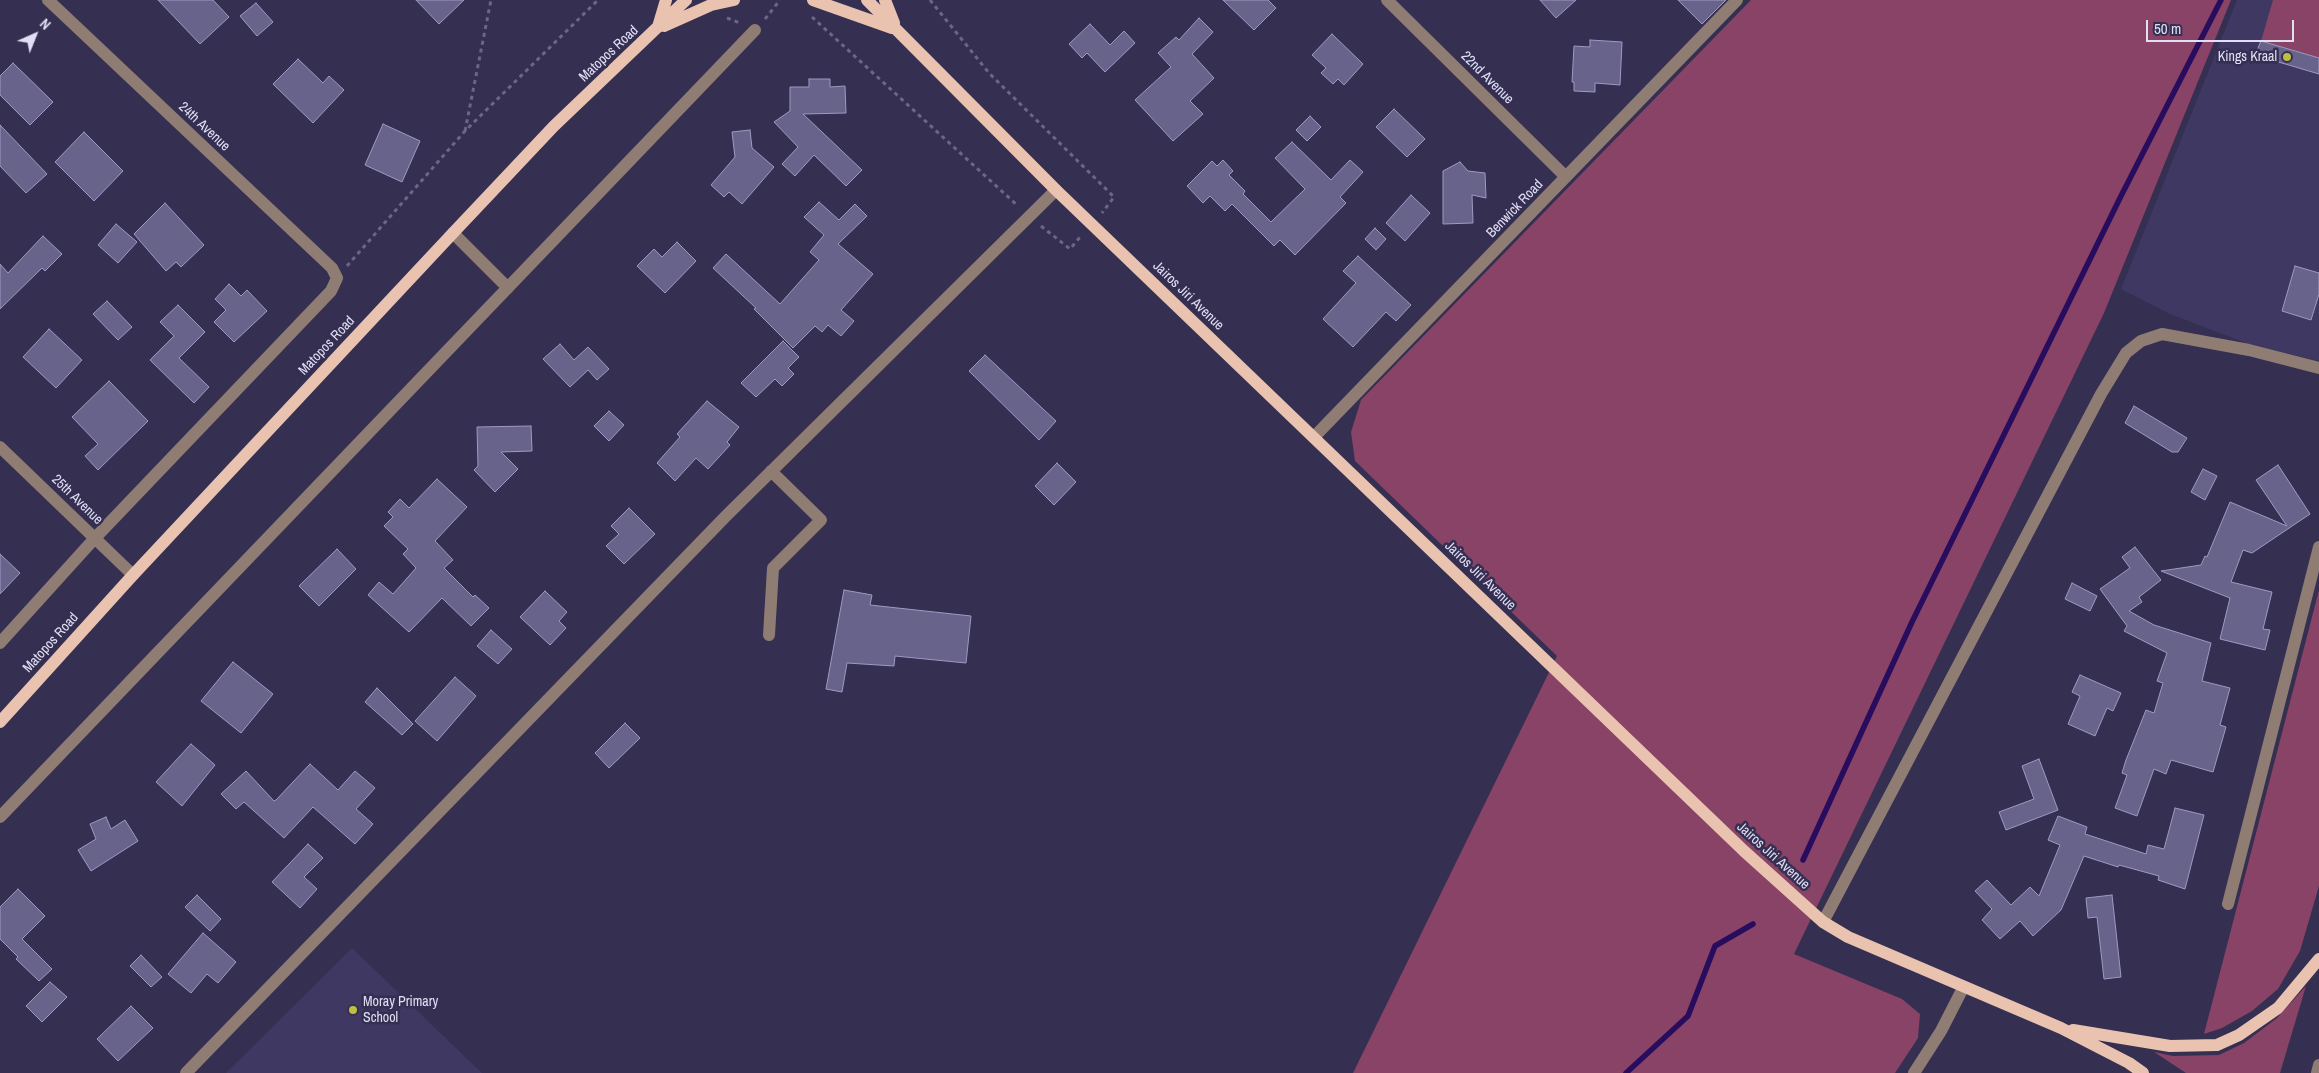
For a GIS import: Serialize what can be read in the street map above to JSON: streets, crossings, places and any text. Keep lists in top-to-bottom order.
{
  "streets": {
    "main road": ["Matopos Road", "Jairos Jiri Avenue"],
    "street": [
      "22nd Avenue",
      "24th Avenue",
      "Benwick Road",
      "25th Avenue"
    ]
  },
  "crossings": [
    ["Matopos Road", "25th Avenue"],
    ["22nd Avenue", "Benwick Road"],
    ["Benwick Road", "Jairos Jiri Avenue"]
  ],
  "places": ["Kings Kraal", "Moray Primary School"],
  "scale_bar": "50 m",
  "north": "top right"
}
